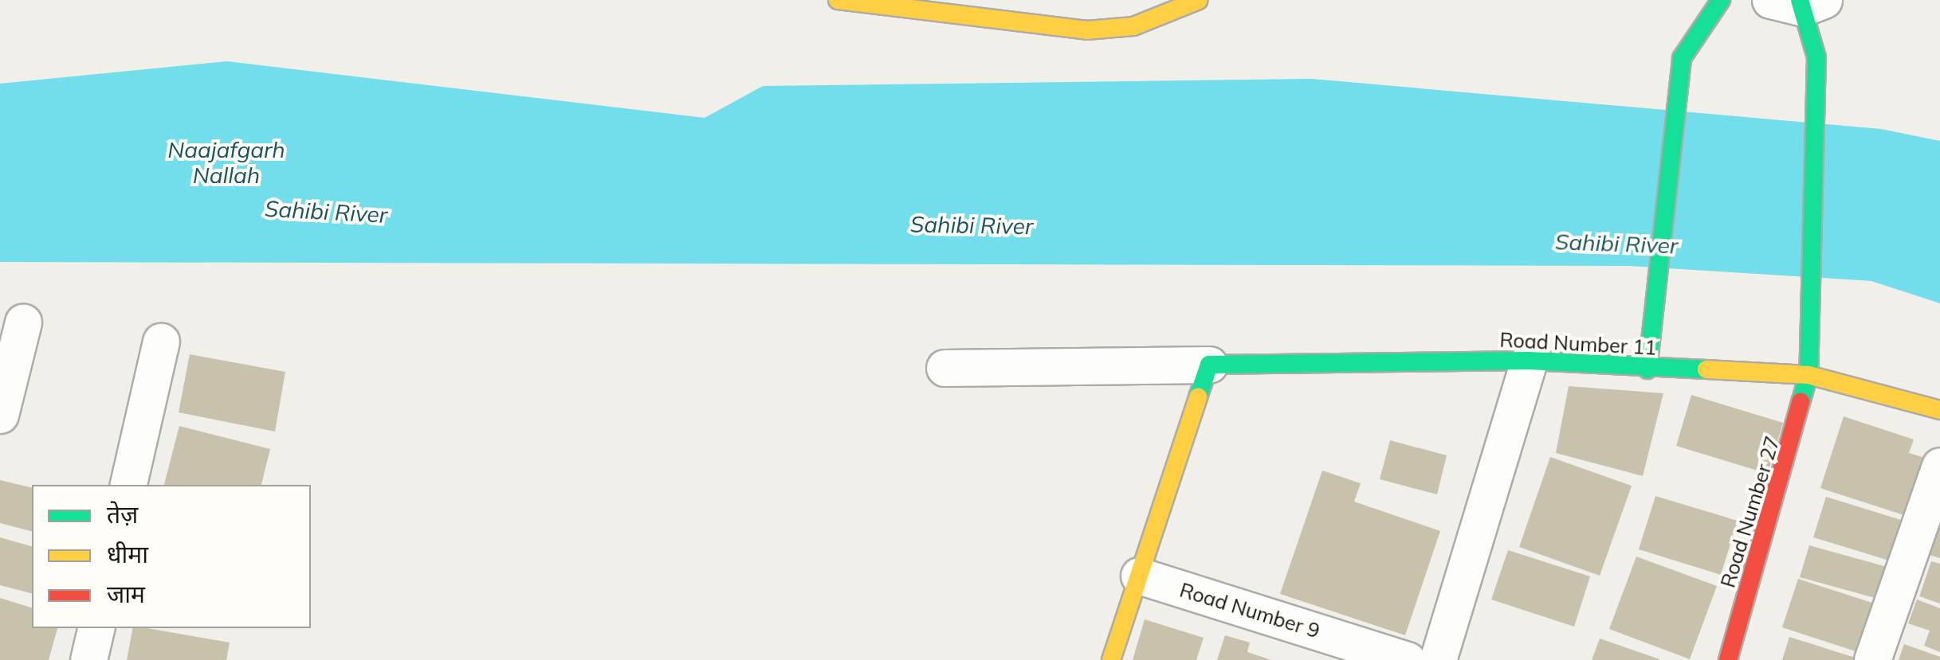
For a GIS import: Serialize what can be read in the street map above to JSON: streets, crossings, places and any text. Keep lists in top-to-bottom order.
{
  "streets": {
    "street": ["Road Number 11", "Road Number 27", "Road Number 9"]
  },
  "crossings": [
    ["Road Number 11", "Road Number 27"]
  ],
  "water": ["Naajafgarh Nallah", "Sahibi River"],
  "legend": ["तेज़", "धीमा", "जाम"]
}
